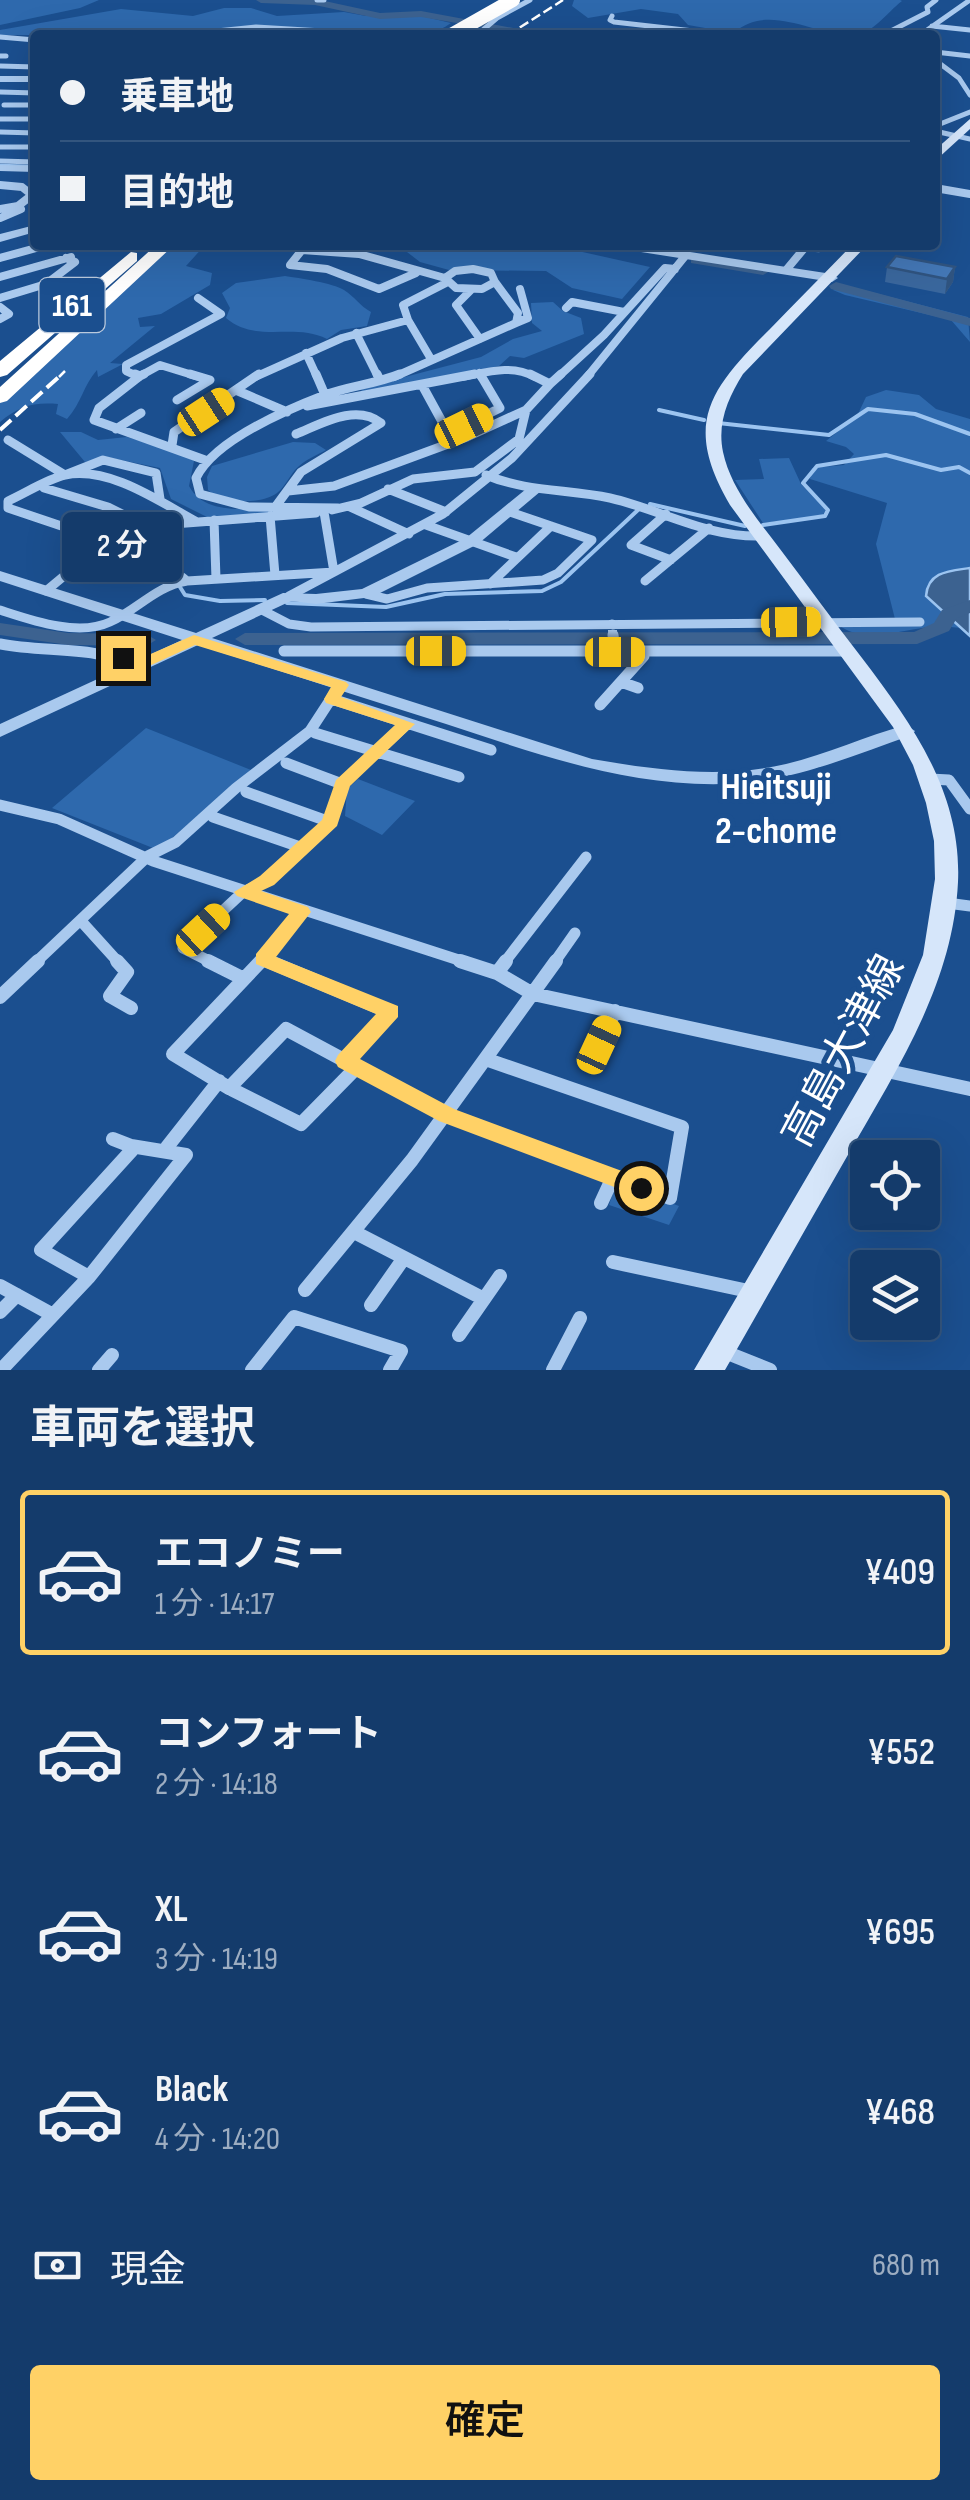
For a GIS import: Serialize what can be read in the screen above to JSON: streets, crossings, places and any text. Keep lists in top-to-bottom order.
{
  "streets": {
    "highway": ["161"],
    "main road": ["高島大津線"]
  },
  "districts": ["Hieitsuji 2-chome"],
  "page": {
    "banner": ["乗車地", "目的地"],
    "bubble": "2 分",
    "heading": "車両を選択",
    "list": [
      {
        "name": "エコノミー",
        "note": "1 分 · 14:17",
        "value": "¥409"
      },
      {
        "name": "コンフォート",
        "note": "2 分 · 14:18",
        "value": "¥552"
      },
      {
        "name": "XL",
        "note": "3 分 · 14:19",
        "value": "¥695"
      },
      {
        "name": "Black",
        "note": "4 分 · 14:20",
        "value": "¥468"
      }
    ],
    "pay": ["現金", "680 m"],
    "buttons": "確定"
  }
}
